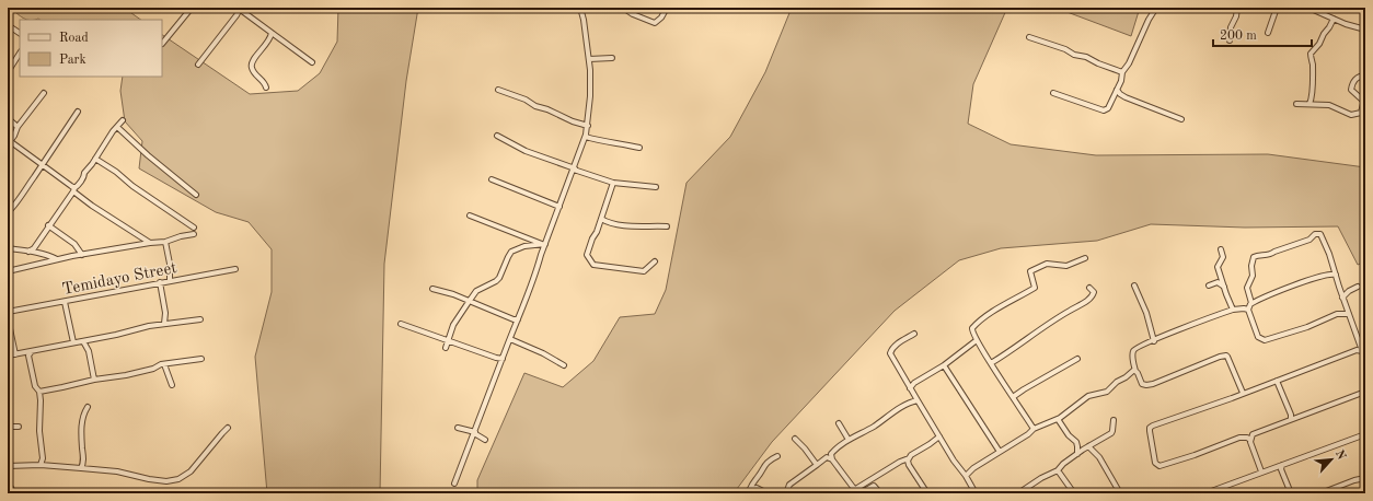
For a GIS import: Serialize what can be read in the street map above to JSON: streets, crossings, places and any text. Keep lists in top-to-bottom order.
{
  "streets": {
    "street": ["Temidayo Street"]
  },
  "legend": ["Road", "Park"],
  "scale_bar": "200 m",
  "north": "top right"
}
